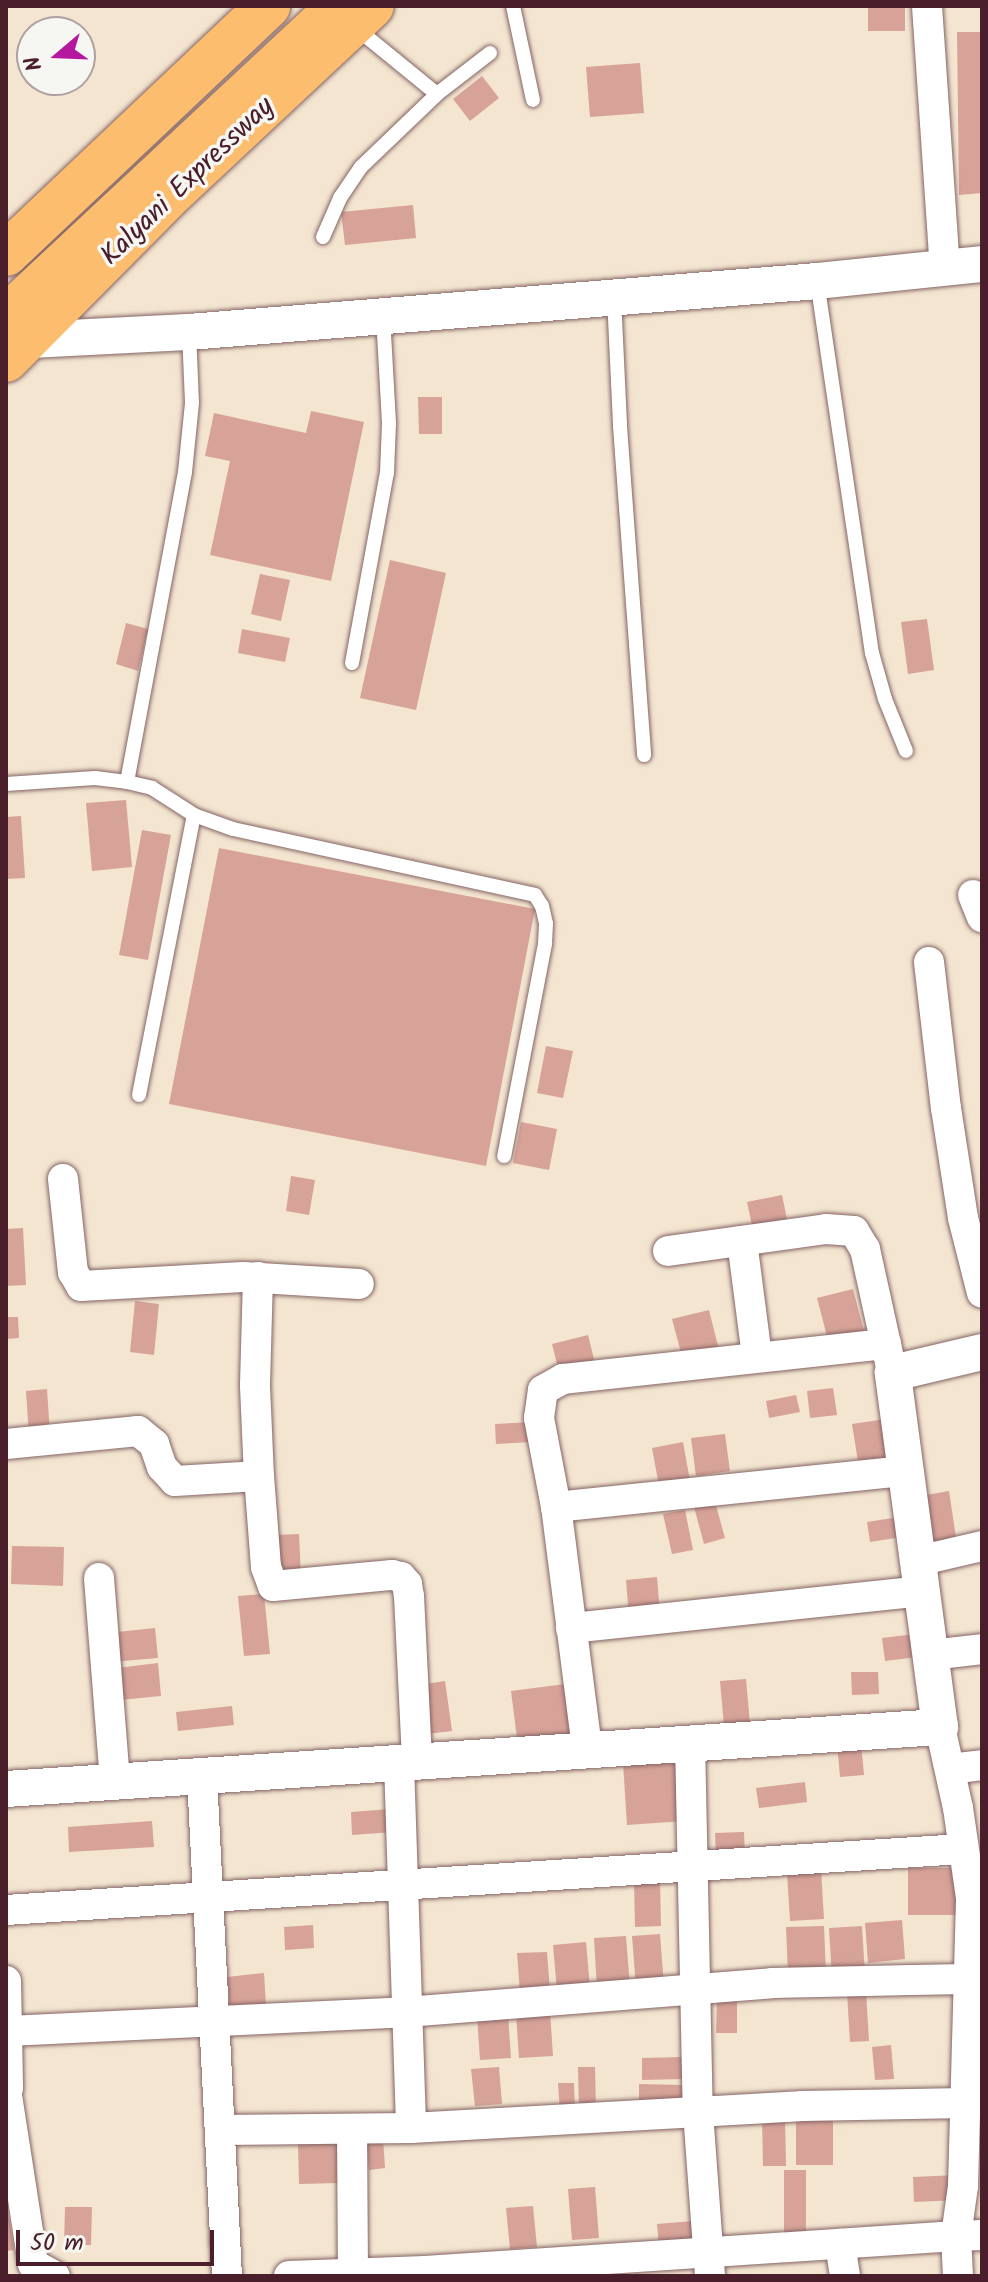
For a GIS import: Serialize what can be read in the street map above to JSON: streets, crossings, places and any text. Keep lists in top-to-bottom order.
{
  "scale_bar": "50 m",
  "north": "left"
}
